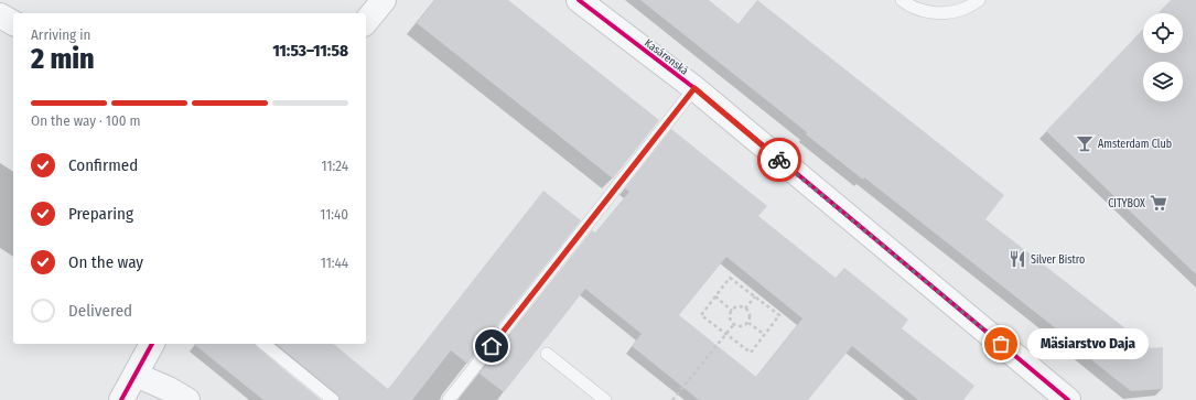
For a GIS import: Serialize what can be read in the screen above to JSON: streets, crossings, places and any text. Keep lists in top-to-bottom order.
{
  "streets": {
    "street": ["Kasárenská"]
  },
  "places": {
    "bar": ["Amsterdam Club"],
    "supermarket": ["CITYBOX"],
    "restaurant": ["Silver Bistro"],
    "other": ["Mäsiarstvo Daja"]
  },
  "page": {
    "heading": ["2 min", "Arriving in", "11:53–11:58"],
    "bar": "On the way · 100 m",
    "list": [
      ["Confirmed", "11:24"],
      ["Preparing", "11:40"],
      ["On the way", "11:44"],
      "Delivered"
    ],
    "bubble": "Mäsiarstvo Daja"
  }
}
